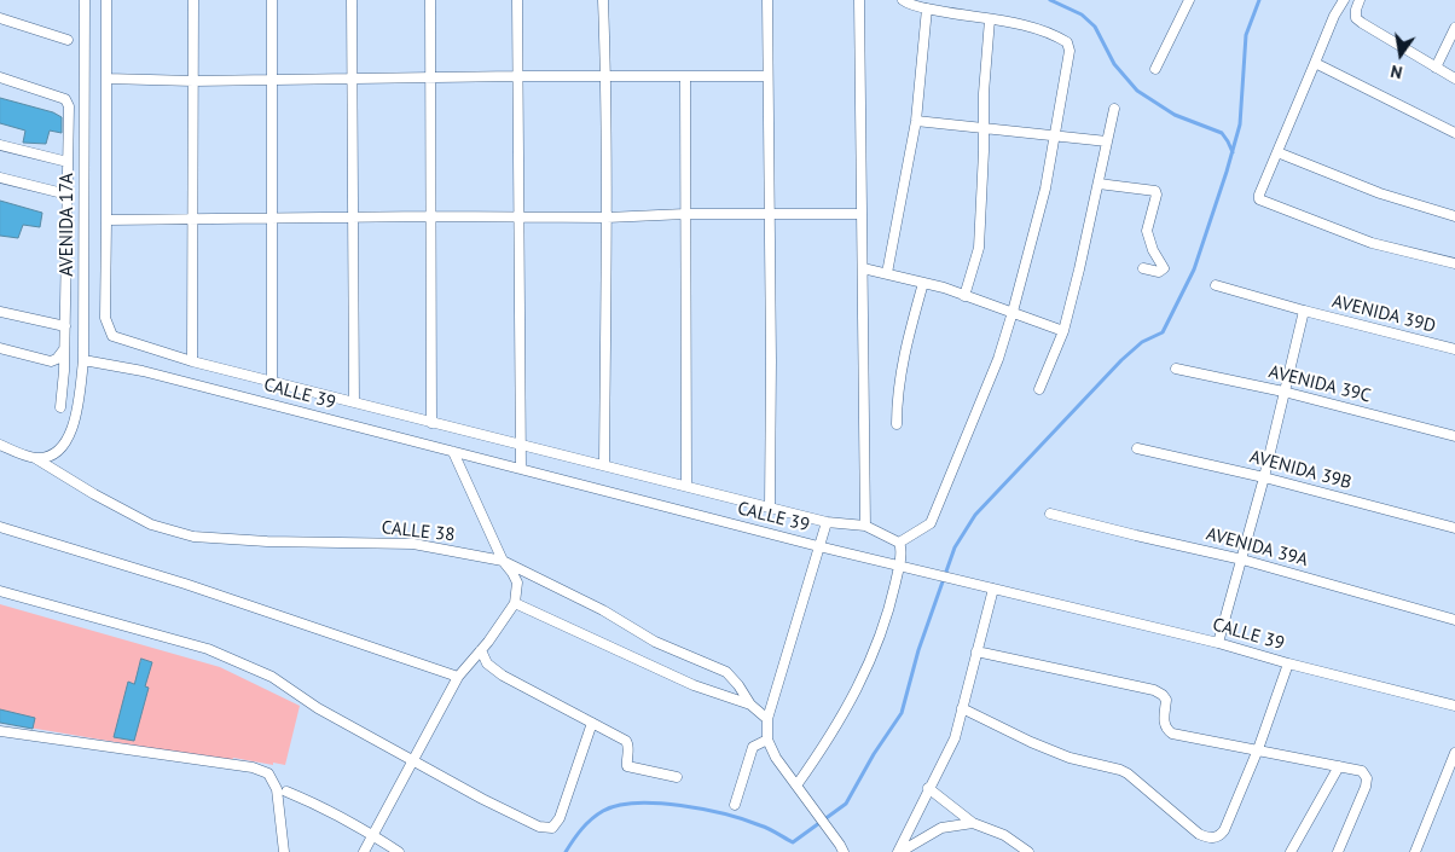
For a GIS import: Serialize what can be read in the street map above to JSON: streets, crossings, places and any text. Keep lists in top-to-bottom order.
{
  "streets": {
    "street": [
      "AVENIDA 17A",
      "AVENIDA 39D",
      "AVENIDA 39C",
      "CALLE 39",
      "AVENIDA 39B",
      "CALLE 38",
      "AVENIDA 39A"
    ]
  },
  "crossings": [
    ["AVENIDA 17A", "CALLE 39"],
    ["AVENIDA 17A", "CALLE 38"]
  ],
  "north": "bottom"
}
